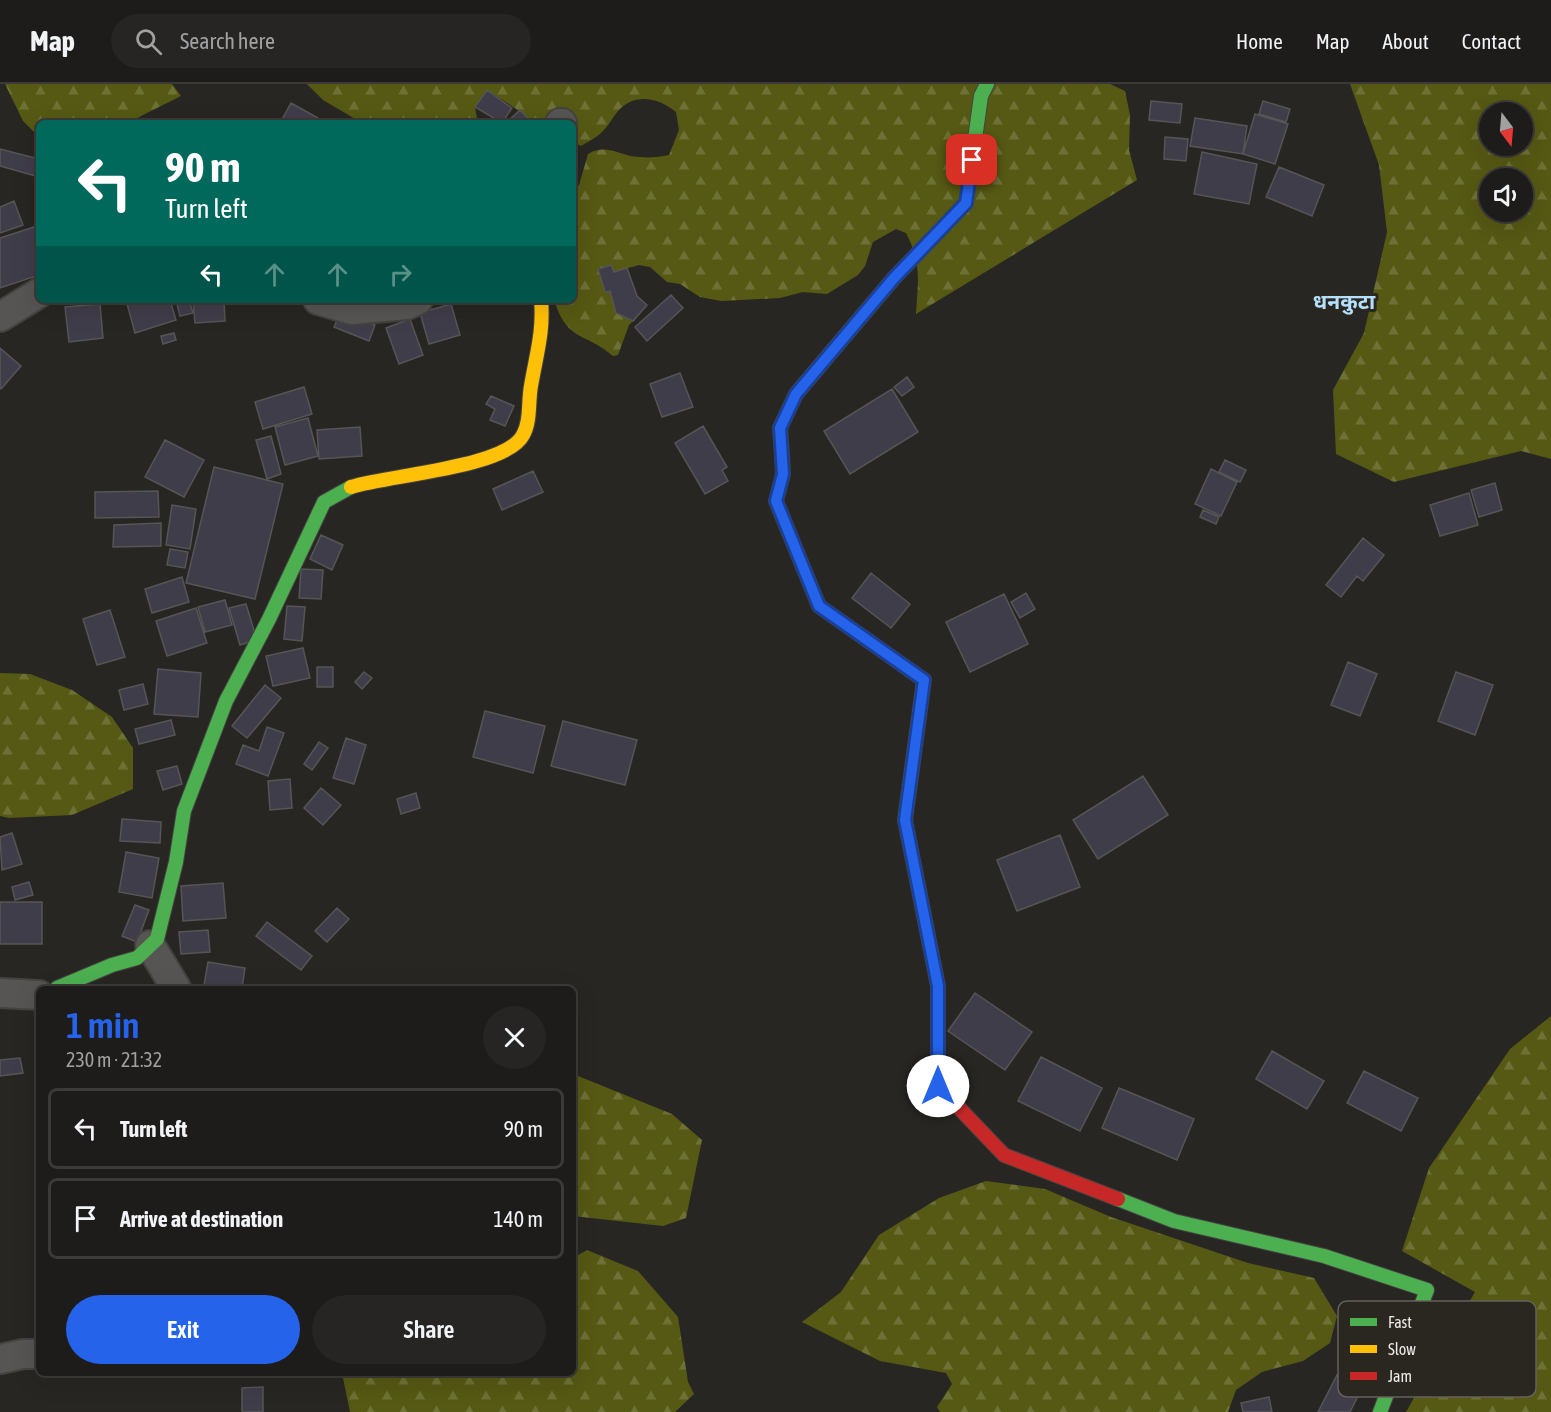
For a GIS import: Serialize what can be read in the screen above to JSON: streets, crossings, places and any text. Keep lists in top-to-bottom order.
{
  "districts": ["धनकुटा"],
  "legend": ["Fast", "Slow", "Jam"],
  "north": "bottom",
  "page": {
    "header": "Map",
    "search": "Search here",
    "nav": [
      "Home",
      "Map",
      "About",
      "Contact"
    ],
    "turn": ["90 m", "Turn left"],
    "heading": ["1 min", "230 m · 21:32"],
    "list": [
      {
        "name": "Turn left",
        "value": "90 m"
      },
      {
        "name": "Arrive at destination",
        "value": "140 m"
      }
    ],
    "buttons": ["Exit", "Share"]
  }
}
